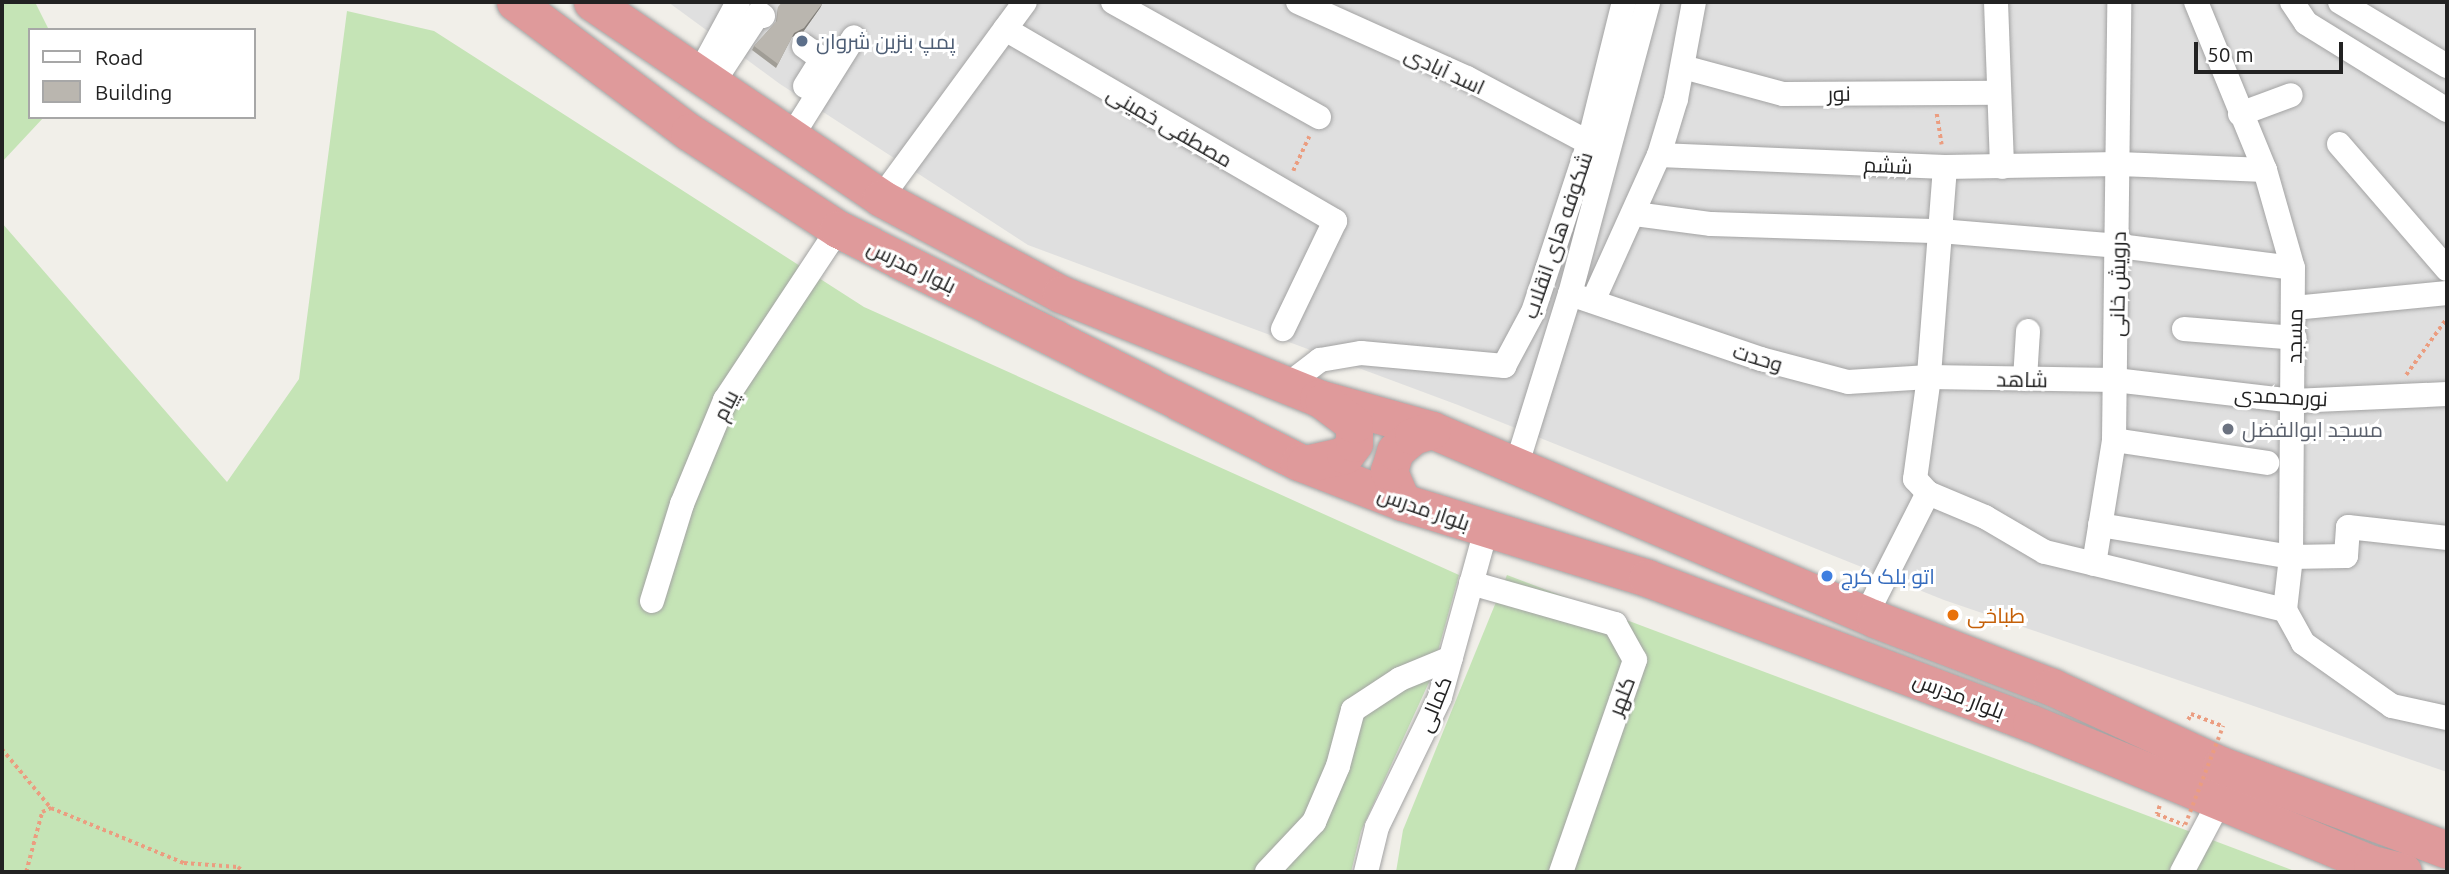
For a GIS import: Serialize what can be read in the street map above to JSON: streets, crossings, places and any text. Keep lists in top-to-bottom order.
{
  "streets": {
    "highway": ["بلوار مدرس"],
    "street": [
      "اسد آبادی",
      "نور",
      "مصطفی خمینی",
      "ششم",
      "شکوفه های انقلاب",
      "درویش خانی",
      "مسجد",
      "وحدت",
      "شاهد",
      "نورمحمدی",
      "پیام",
      "کلهر",
      "کمالی"
    ]
  },
  "crossings": [
    ["اسد آبادی", "شکوفه های انقلاب"],
    ["نور", "شکوفه های انقلاب"],
    ["ششم", "شکوفه های انقلاب"],
    ["ششم", "درویش خانی"],
    ["ششم", "مسجد"],
    ["شکوفه های انقلاب", "بلوار مدرس"],
    ["شکوفه های انقلاب", "وحدت"],
    ["بلوار مدرس", "پیام"],
    ["بلوار مدرس", "کمالی"],
    ["درویش خانی", "شاهد"],
    ["درویش خانی", "نورمحمدی"],
    ["مسجد", "نورمحمدی"],
    ["وحدت", "شاهد"],
    ["شاهد", "نورمحمدی"],
    ["کلهر", "کمالی"]
  ],
  "places": [
    "پمپ بنزین شروان",
    "مسجد ابوالفضل",
    "اتو بلک کرج",
    "طباخی"
  ],
  "legend": ["Road", "Building"],
  "scale_bar": "50 m"
}
